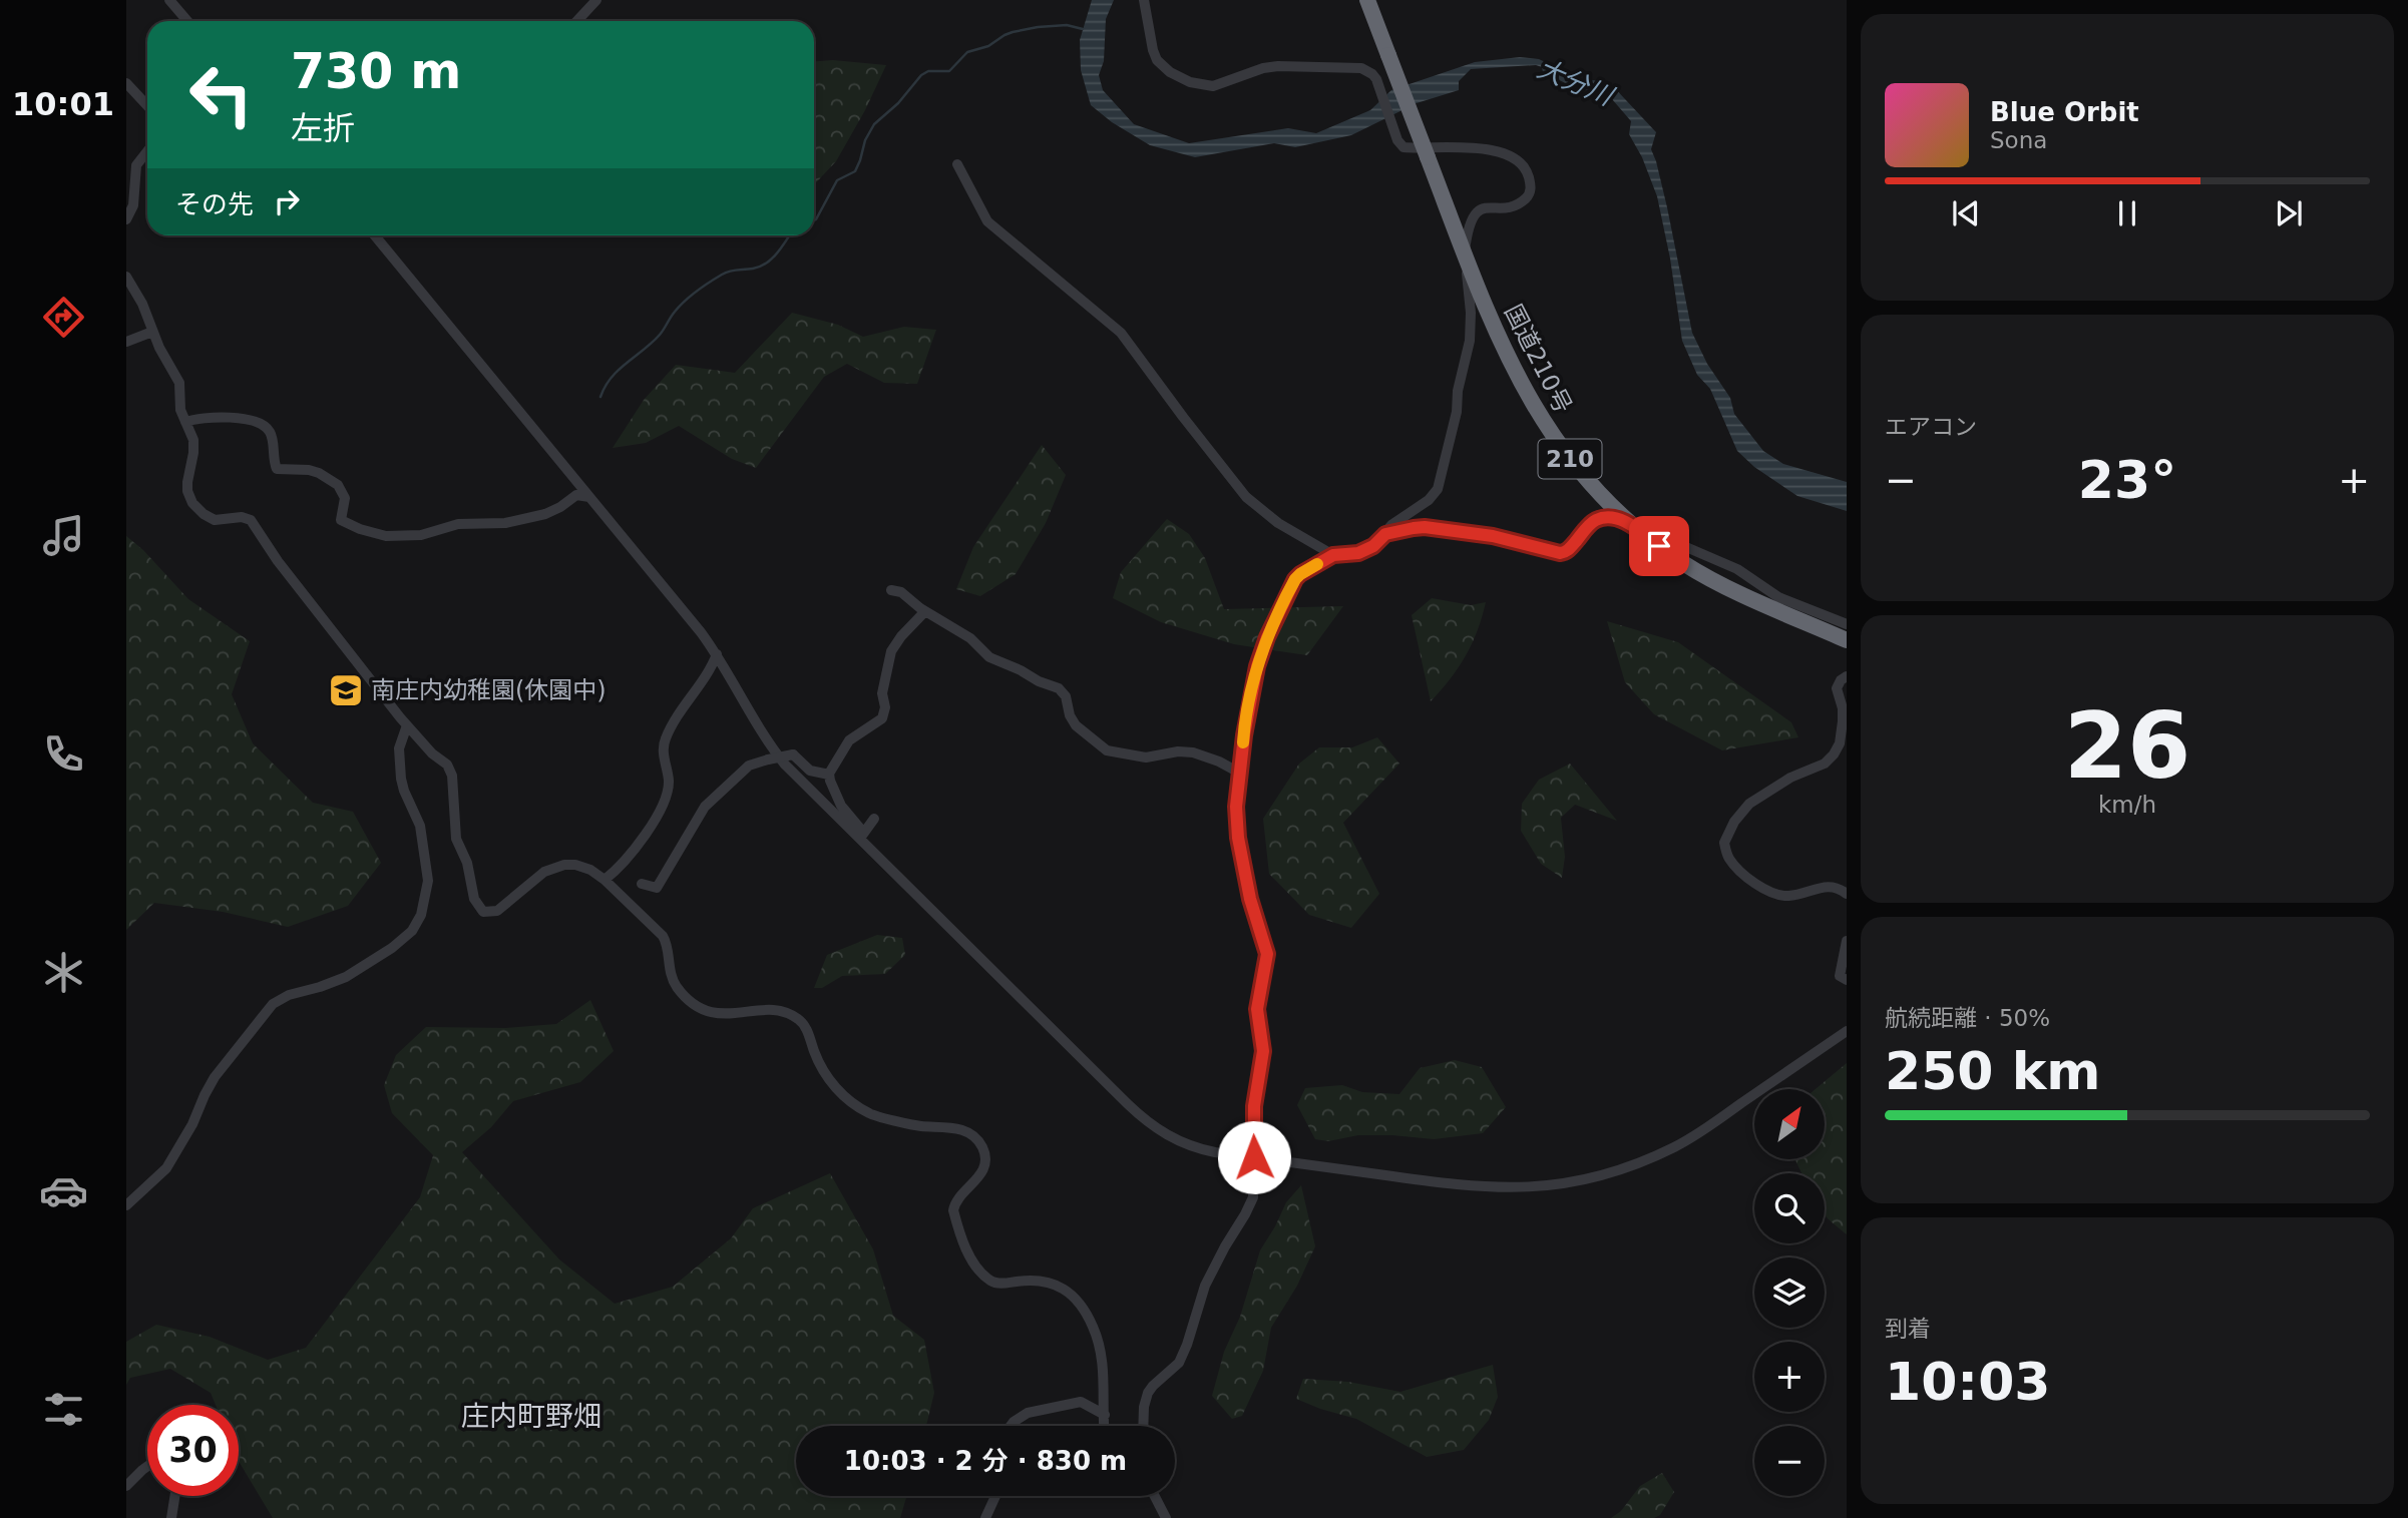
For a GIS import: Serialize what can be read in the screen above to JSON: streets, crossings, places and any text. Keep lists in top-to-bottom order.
{
  "streets": {
    "highway": ["国道210号", "210"]
  },
  "districts": ["庄内町野畑"],
  "water": ["大分川"],
  "places": {
    "school or university": ["南庄内幼稚園(休園中)"]
  },
  "north": "top right",
  "page": {
    "tabs": "10:01",
    "turn": ["730 m", "左折"],
    "song": ["Blue Orbit", "Sona"],
    "then": "その先",
    "tile": [
      "エアコン",
      ["26", "km/h"],
      ["航続距離 · 50%", "250 km"],
      ["到着", "10:03"]
    ],
    "heat": ["−", "23°", "+"],
    "map_buttons": ["+", "−"],
    "limit": "30",
    "trip": "10:03 · 2 分 · 830 m"
  }
}
